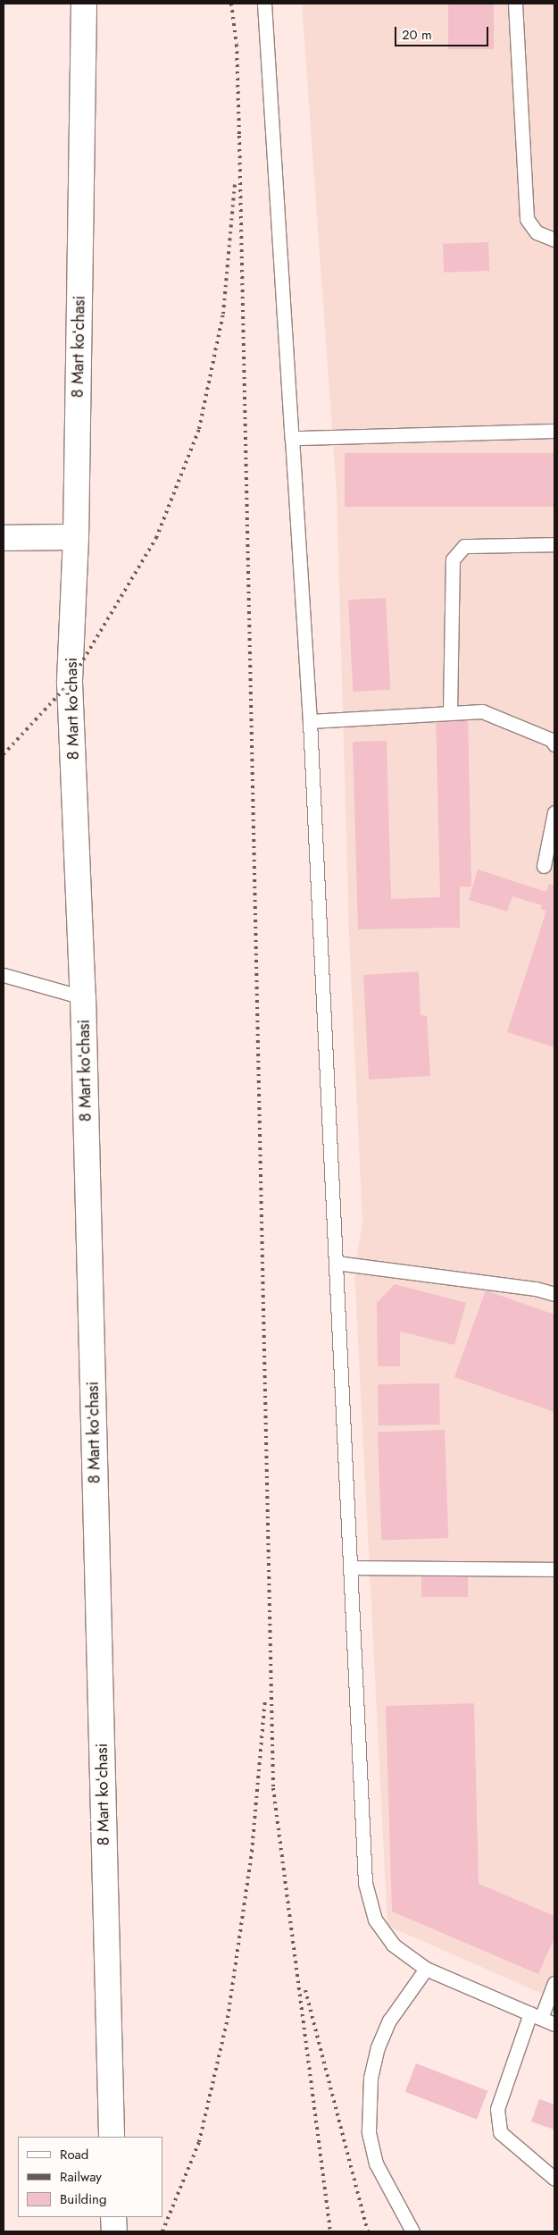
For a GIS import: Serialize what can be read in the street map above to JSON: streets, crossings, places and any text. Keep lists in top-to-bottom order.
{
  "streets": {
    "street": ["8 Mart koʻchasi"]
  },
  "legend": ["Road", "Railway", "Building"],
  "scale_bar": "20 m"
}
